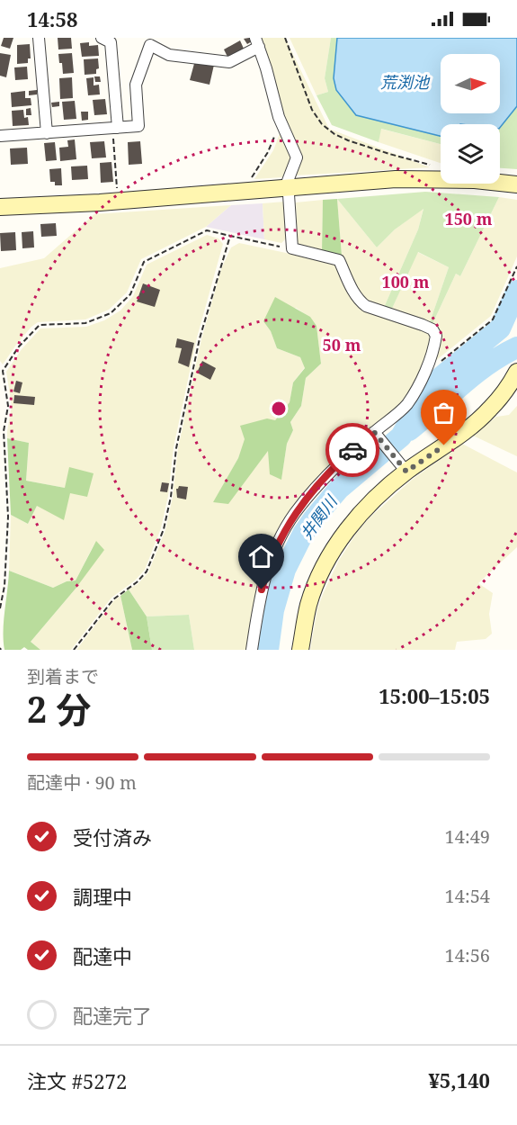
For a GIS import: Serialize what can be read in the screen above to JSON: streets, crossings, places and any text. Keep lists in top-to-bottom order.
{
  "water": ["荒渕池", "井関川"],
  "north": "right",
  "page": {
    "status": "14:58",
    "heading": ["2 分", "到着まで", "15:00–15:05"],
    "panel": ["注文 #5272", "¥5,140"],
    "bar": "配達中 · 90 m",
    "list": [
      ["受付済み", "14:49"],
      ["調理中", "14:54"],
      ["配達中", "14:56"],
      "配達完了"
    ]
  },
  "rings": ["150 m", "100 m", "50 m"]
}
